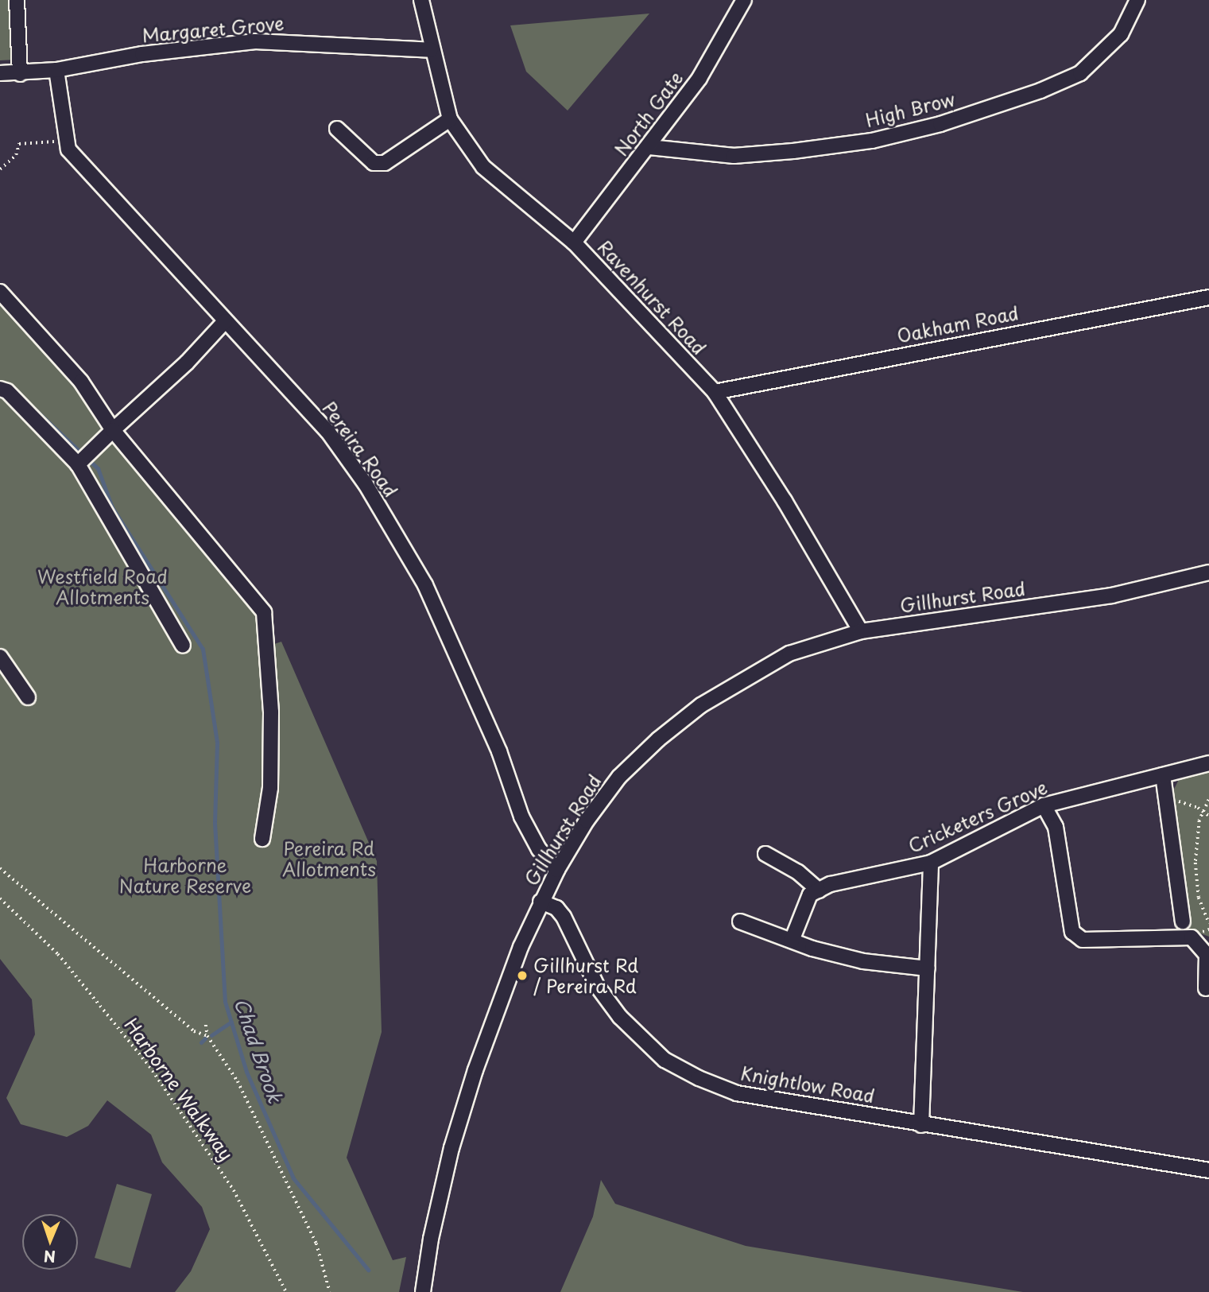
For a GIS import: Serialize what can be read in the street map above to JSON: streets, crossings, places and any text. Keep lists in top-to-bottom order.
{
  "streets": {
    "street": [
      "Margaret Grove",
      "High Brow",
      "North Gate",
      "Ravenhurst Road",
      "Oakham Road",
      "Pereira Road",
      "Gillhurst Road",
      "Cricketers Grove",
      "Knightlow Road"
    ],
    "path": ["Harborne Walkway"]
  },
  "crossings": [
    ["Margaret Grove", "Ravenhurst Road"],
    ["Margaret Grove", "Pereira Road"],
    ["High Brow", "North Gate"],
    ["North Gate", "Ravenhurst Road"],
    ["Ravenhurst Road", "Oakham Road"],
    ["Ravenhurst Road", "Gillhurst Road"],
    ["Pereira Road", "Gillhurst Road"],
    ["Gillhurst Road", "Knightlow Road"]
  ],
  "water": ["Chad Brook"],
  "parks": ["Westfield Road Allotments", "Pereira Rd Allotments", "Harborne Nature Reserve"],
  "places": ["Gillhurst Rd / Pereira Rd"],
  "north": "bottom"
}
